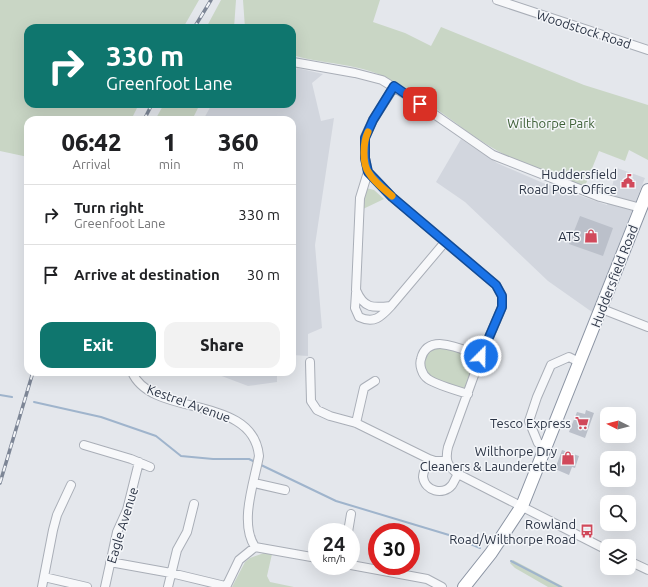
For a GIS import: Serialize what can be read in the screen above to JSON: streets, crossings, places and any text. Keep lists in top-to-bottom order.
{
  "streets": {
    "highway": ["Huddersfield Road"],
    "street": ["Woodstock Road", "Kestrel Avenue", "Eagle Avenue"]
  },
  "parks": ["Wilthorpe Park"],
  "places": {
    "public building": ["Huddersfield Road Post Office"],
    "shop": ["ATS", "Wilthorpe Dry Cleaners & Launderette"],
    "supermarket": ["Tesco Express"],
    "bus stop": ["Rowland Road/Wilthorpe Road"]
  },
  "north": "left",
  "page": {
    "turn": ["330 m", "Greenfoot Lane"],
    "eta": [
      "06:42",
      "Arrival",
      "1",
      "min",
      "360",
      "m"
    ],
    "list": [
      {
        "name": "Turn right",
        "note": "Greenfoot Lane",
        "value": "330 m"
      },
      {
        "name": "Arrive at destination",
        "value": "30 m"
      }
    ],
    "buttons": ["Exit", "Share"],
    "speed": "24 km/h",
    "limit": "30"
  }
}
